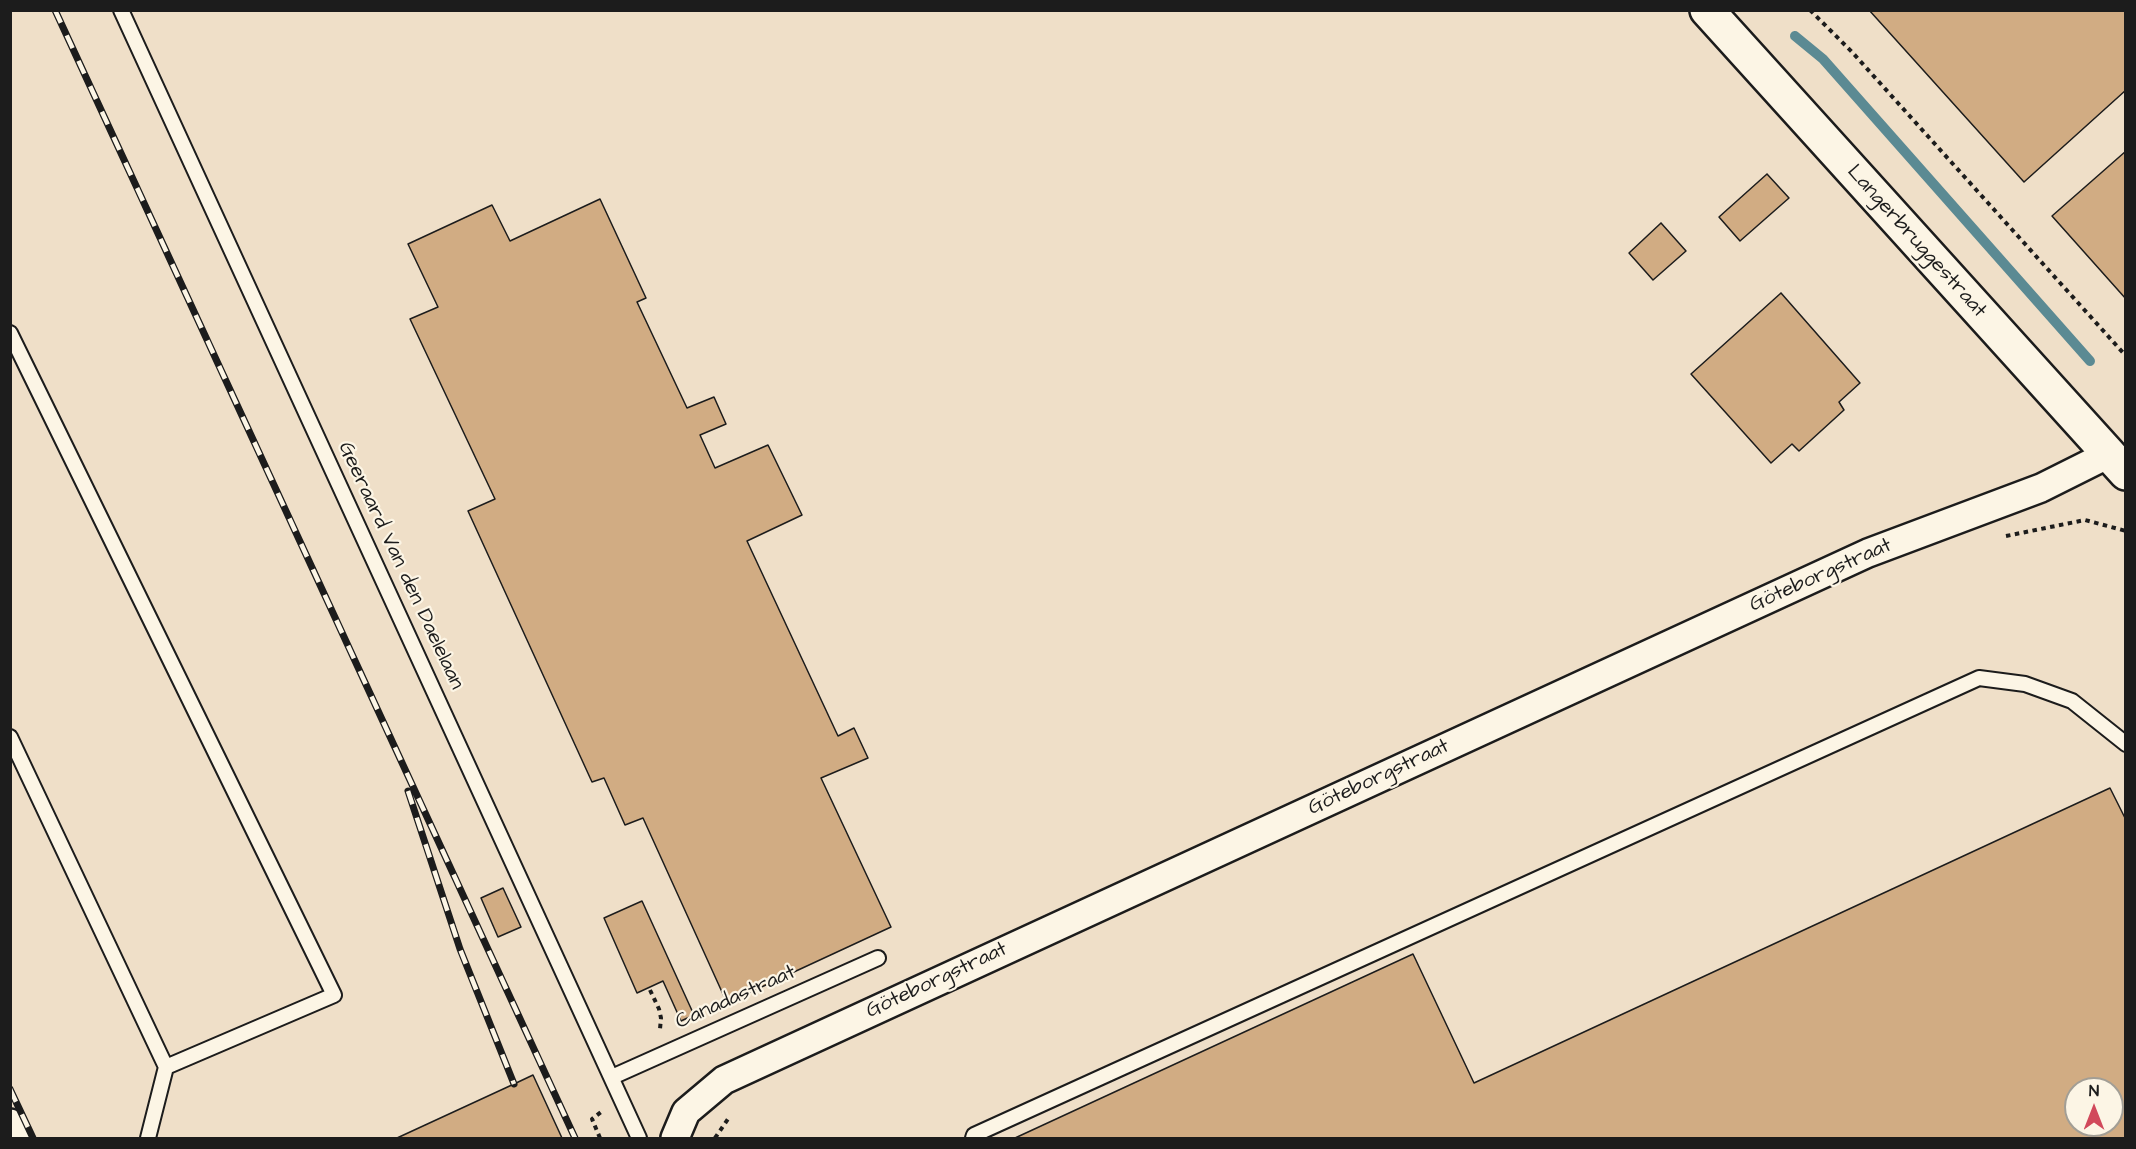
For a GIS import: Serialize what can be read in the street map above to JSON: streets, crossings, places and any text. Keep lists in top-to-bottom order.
{
  "streets": {
    "main road": ["Langerbruggestraat"],
    "street": ["Göteborgstraat"],
    "lane": ["Geeraard Van den Daelelaan", "Canadastraat"]
  },
  "crossings": [
    ["Langerbruggestraat", "Göteborgstraat"],
    ["Geeraard Van den Daelelaan", "Canadastraat"]
  ],
  "north": "top"
}
